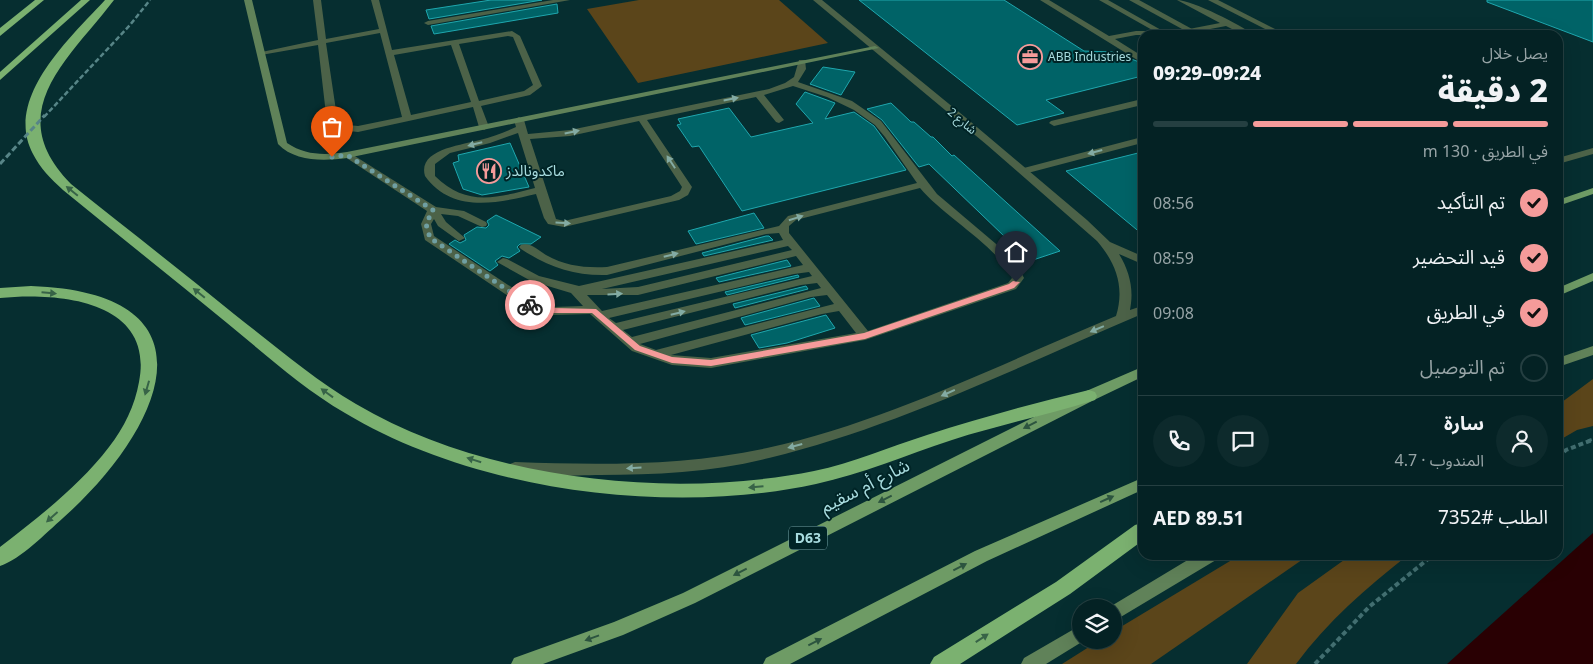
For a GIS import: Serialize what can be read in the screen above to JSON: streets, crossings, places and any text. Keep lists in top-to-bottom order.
{
  "streets": {
    "main road": ["شارع أم سقيم", "D63"],
    "street": ["شارع 2"]
  },
  "places": {
    "office": ["ABB Industries"],
    "restaurant": ["ماكدونالدز"]
  },
  "page": {
    "heading": ["2 دقيقة", "يصل خلال", "09:24–09:29"],
    "panel": [
      "سارة",
      "المندوب · 4.7",
      "الطلب #7352",
      "AED 89.51"
    ],
    "bar": "في الطريق · 130 m",
    "list": [
      ["تم التأكيد", "08:56"],
      ["قيد التحضير", "08:59"],
      ["في الطريق", "09:08"],
      "تم التوصيل"
    ]
  }
}
